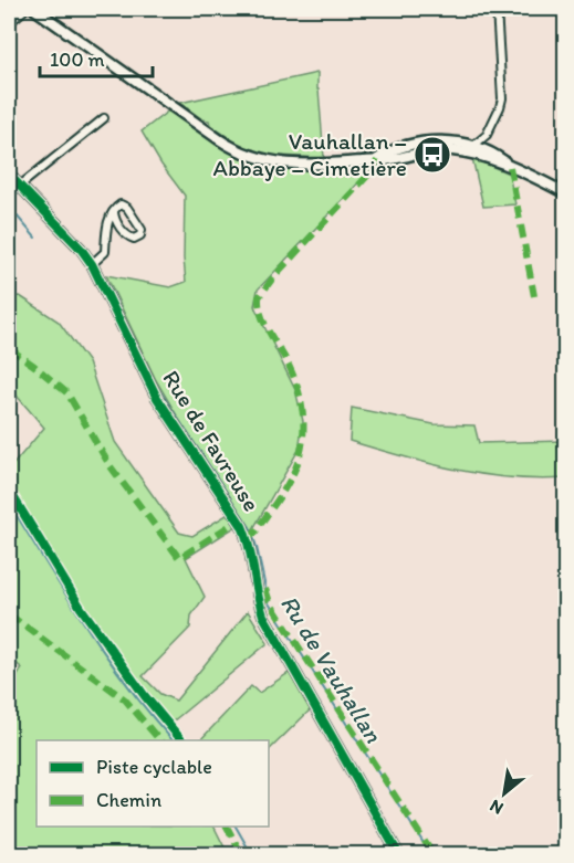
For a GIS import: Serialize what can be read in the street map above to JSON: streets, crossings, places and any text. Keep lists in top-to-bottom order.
{
  "streets": {
    "street": ["Rue de Favreuse"]
  },
  "water": ["Ru de Vauhallan"],
  "places": {
    "bus stop": ["Vauhallan – Abbaye – Cimetière"]
  },
  "legend": ["Piste cyclable", "Chemin"],
  "scale_bar": "100 m",
  "north": "bottom left"
}
